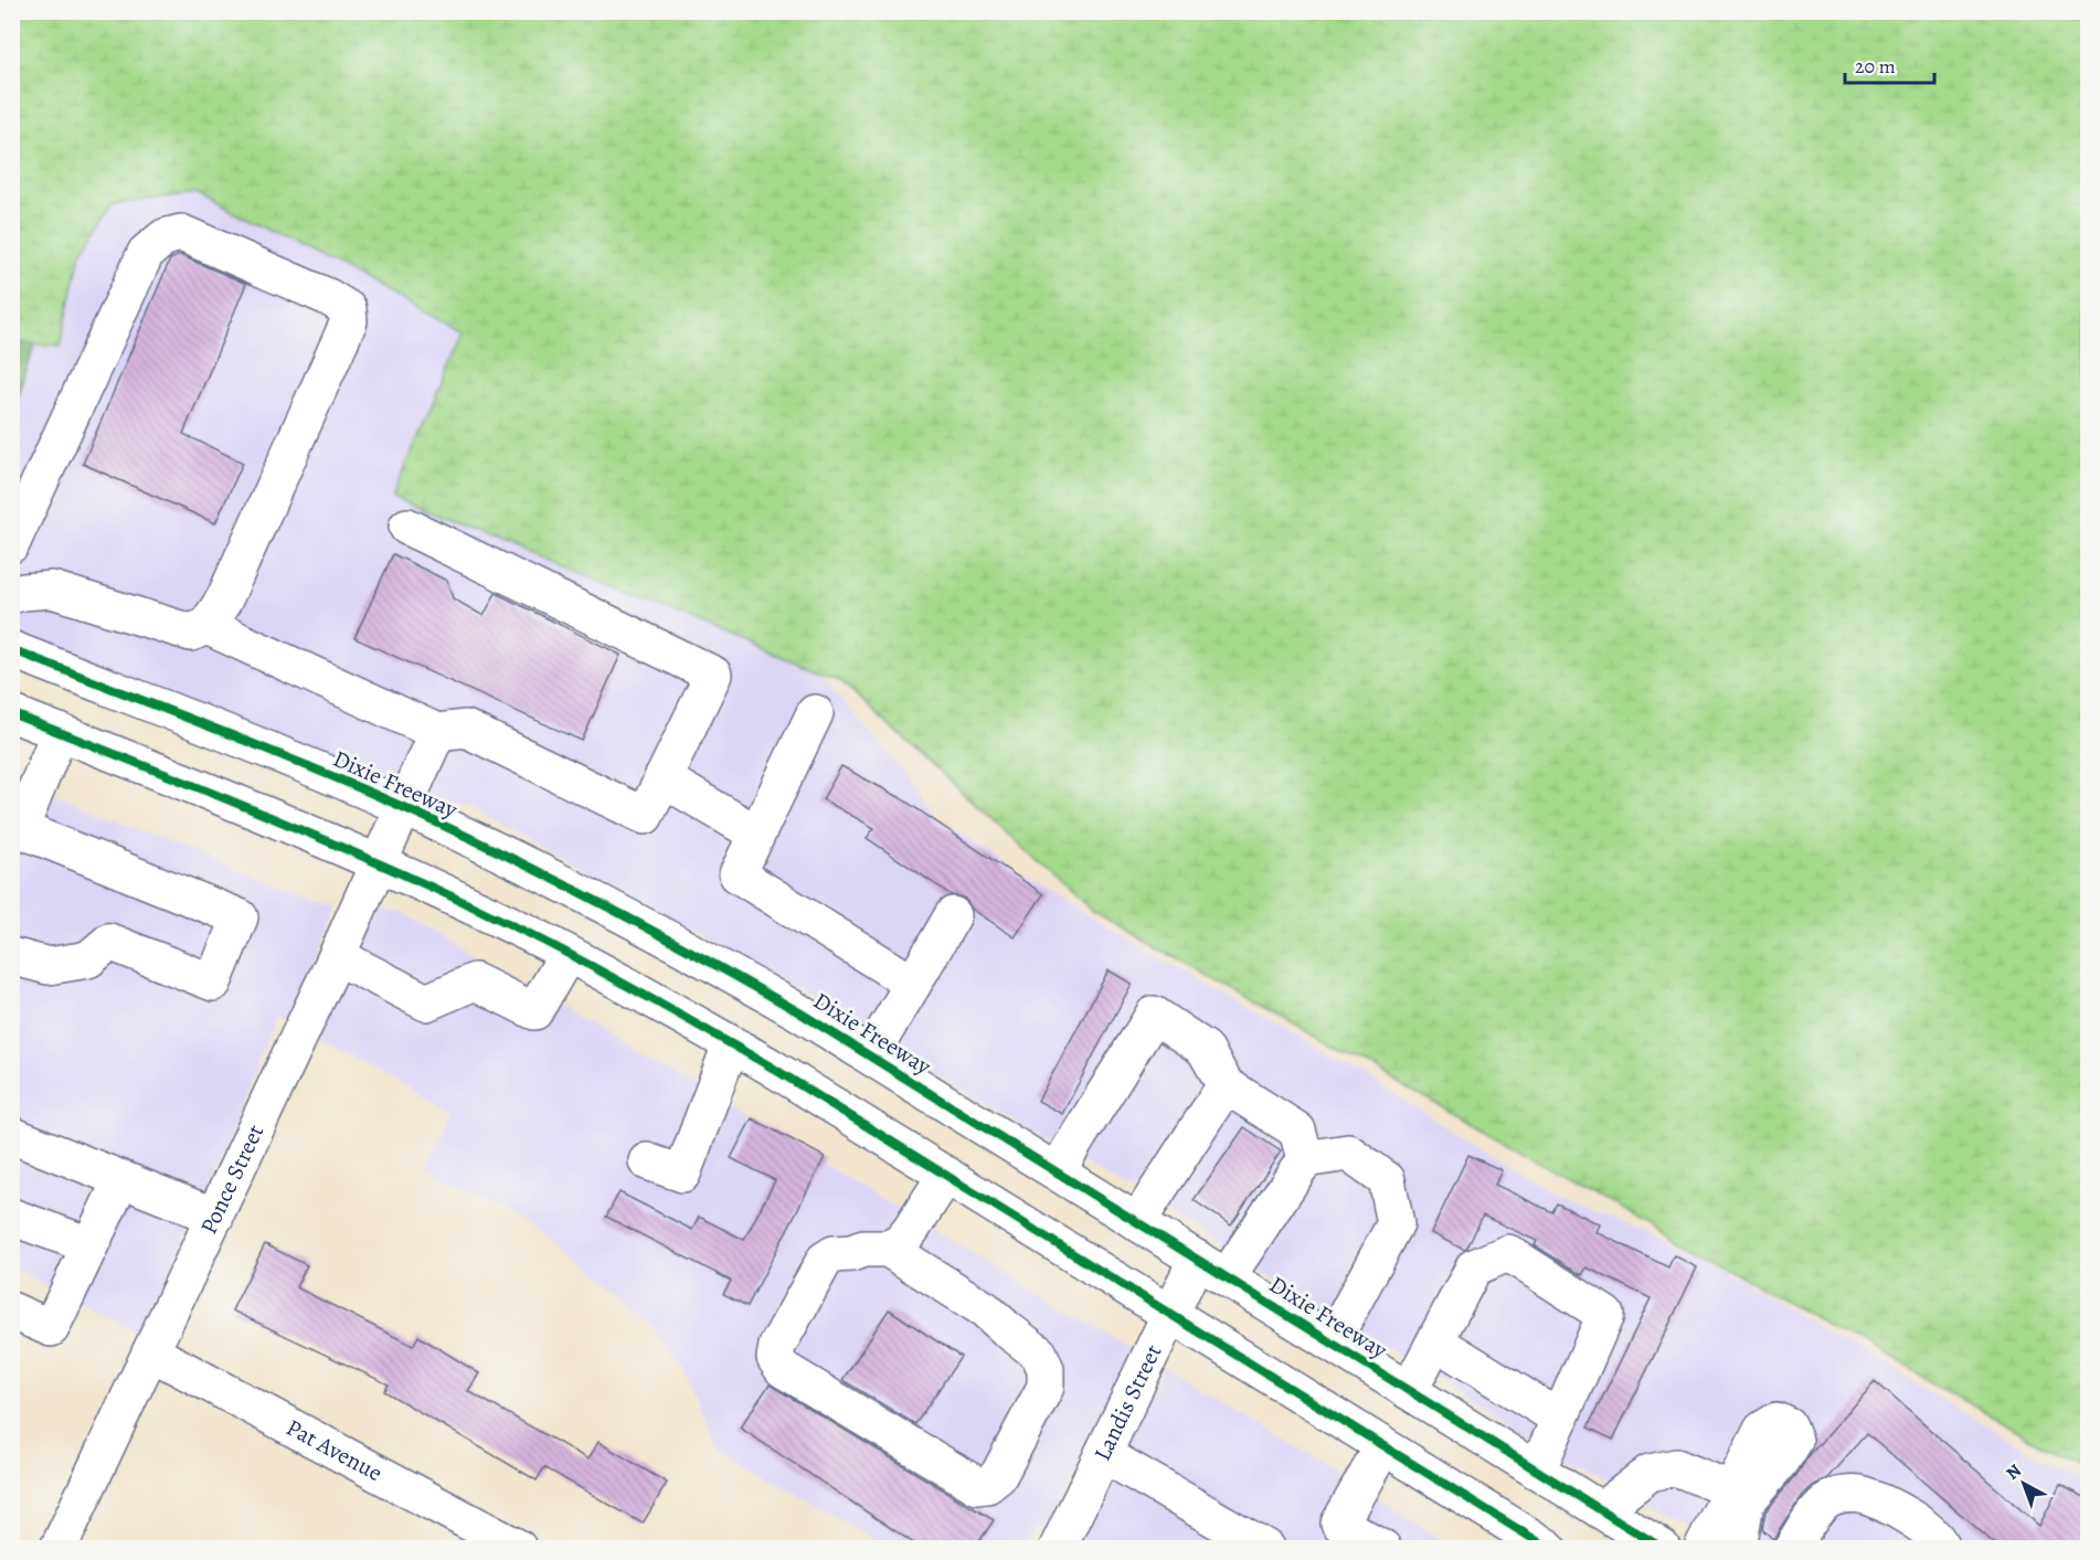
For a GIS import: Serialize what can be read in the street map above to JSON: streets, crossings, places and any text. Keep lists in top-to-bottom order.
{
  "streets": {
    "main road": [
      "Dixie Freeway",
      "Ponce Street",
      "Landis Street",
      "Pat Avenue"
    ]
  },
  "crossings": [
    ["Dixie Freeway", "Ponce Street"],
    ["Dixie Freeway", "Landis Street"],
    ["Ponce Street", "Pat Avenue"]
  ],
  "scale_bar": "20 m",
  "north": "top left"
}
